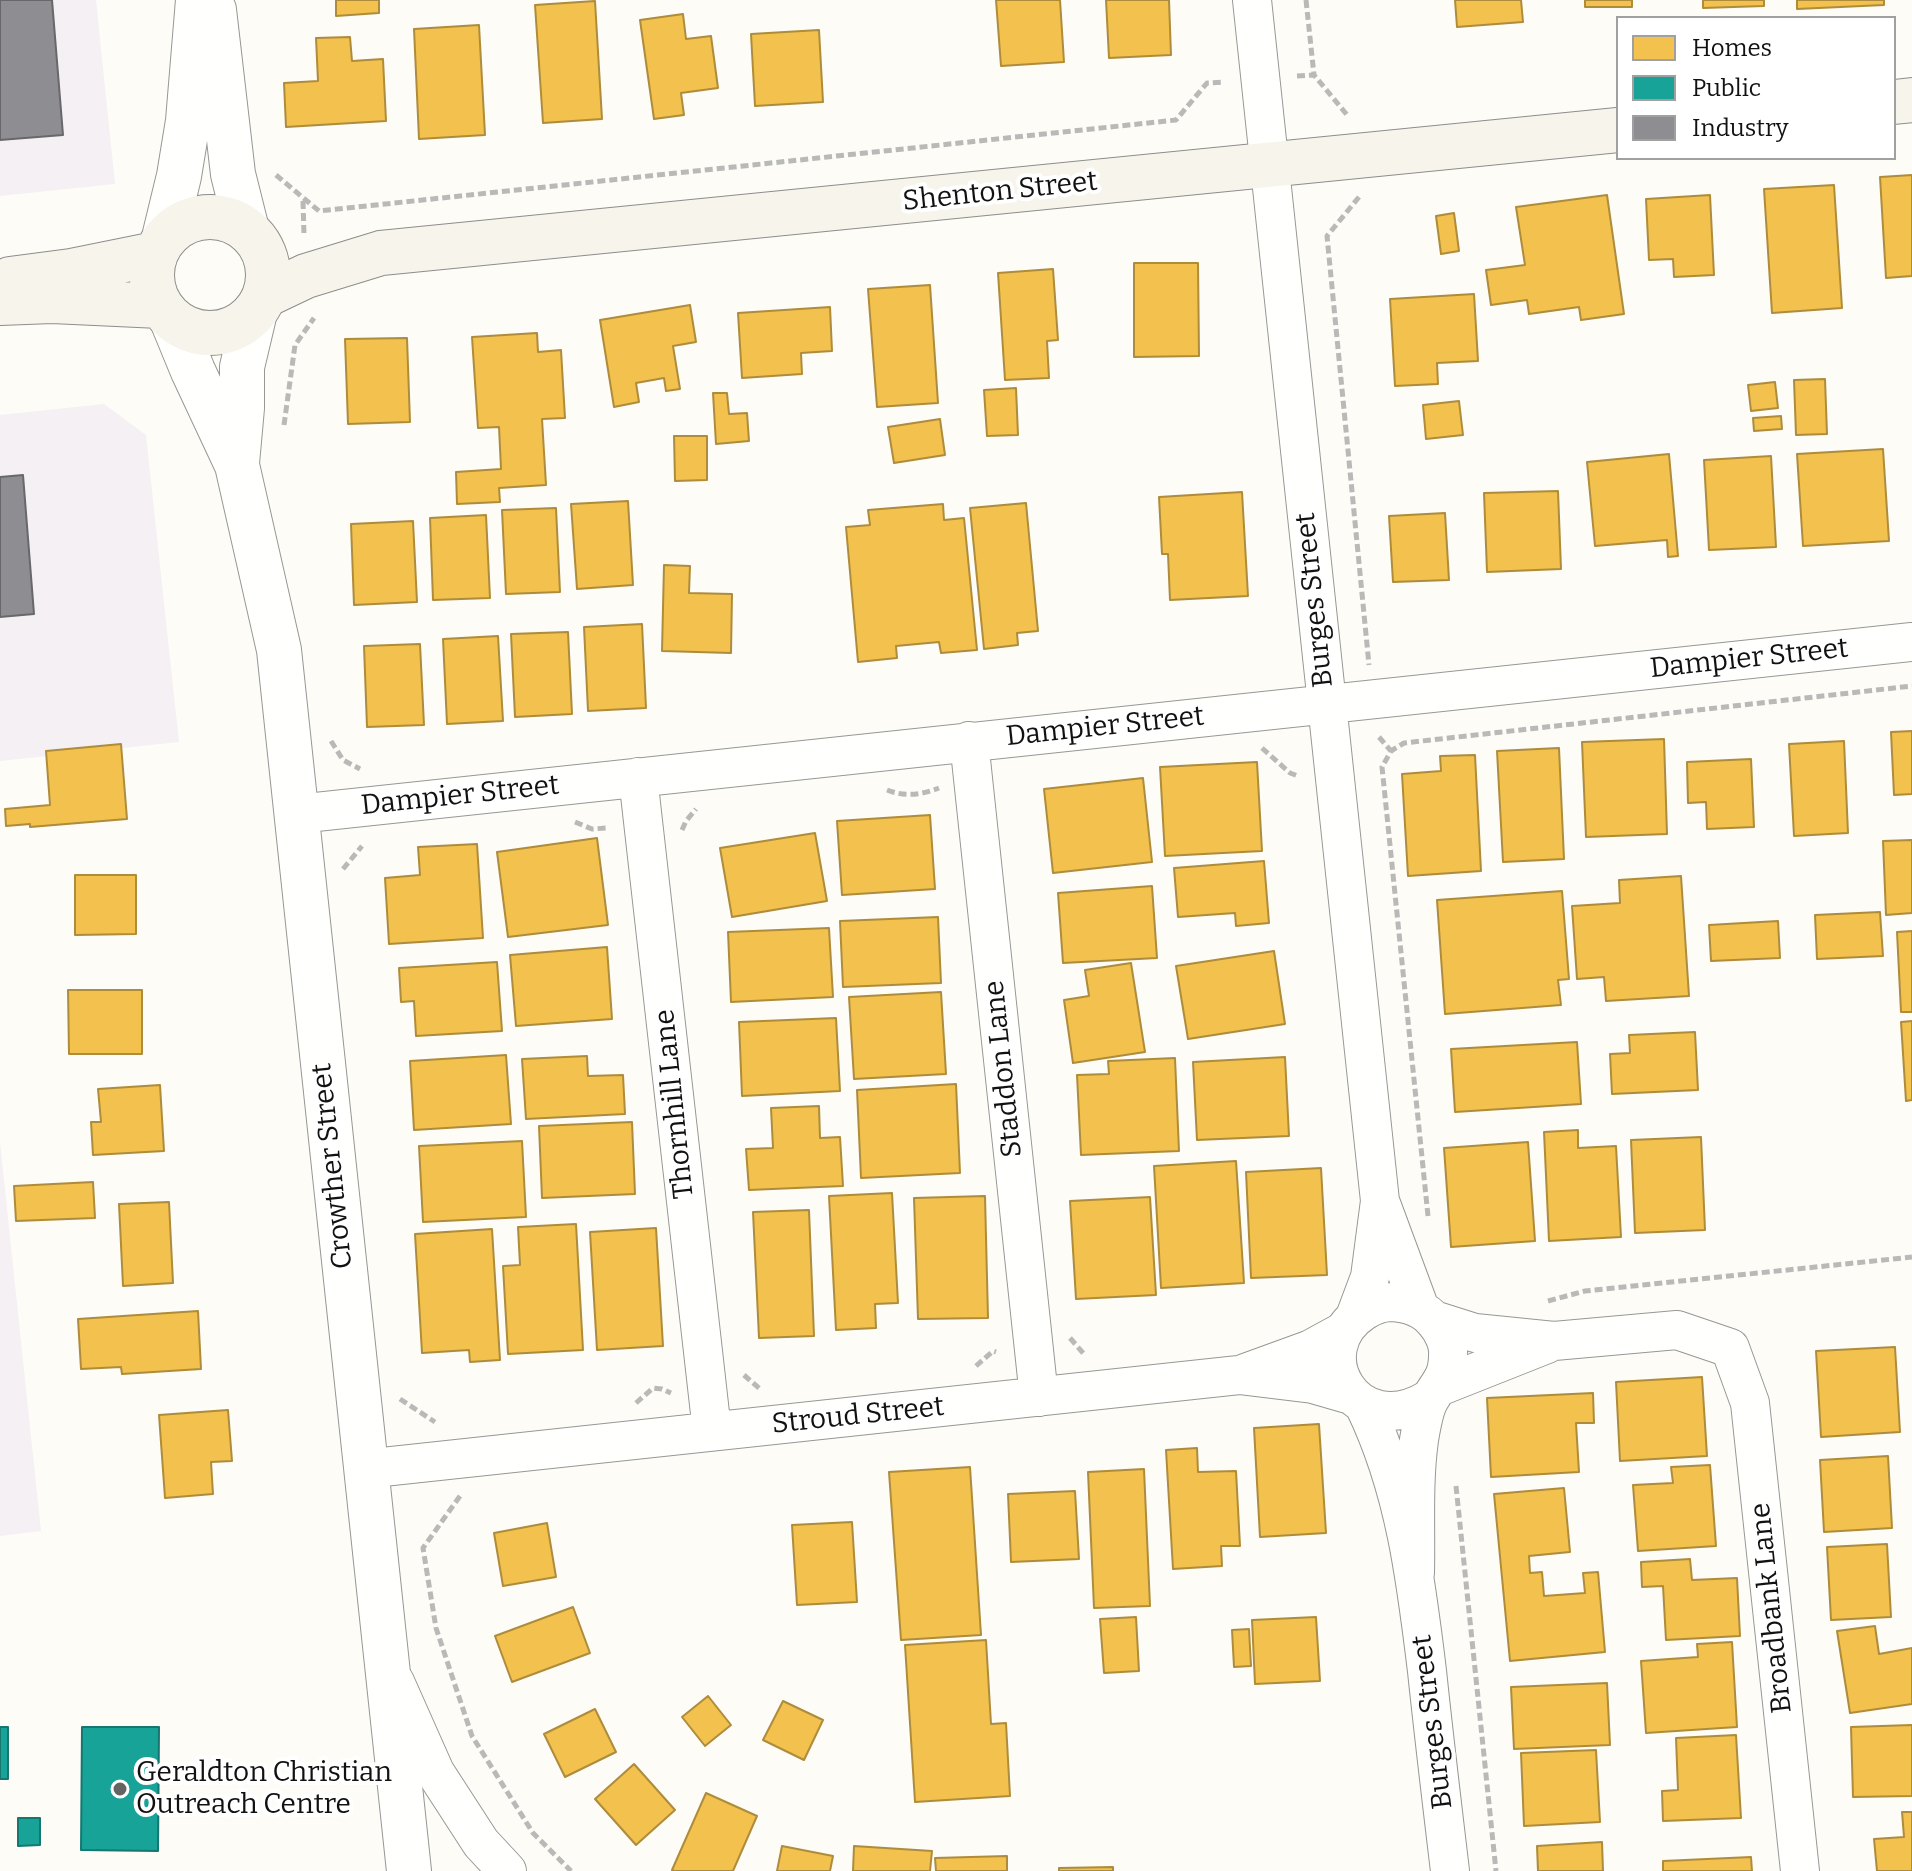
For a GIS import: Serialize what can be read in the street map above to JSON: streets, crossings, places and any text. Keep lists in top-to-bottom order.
{
  "streets": {
    "main road": ["Shenton Street"],
    "street": [
      "Burges Street",
      "Dampier Street",
      "Staddon Lane",
      "Thornhill Lane",
      "Crowther Street",
      "Stroud Street",
      "Broadbank Lane"
    ]
  },
  "crossings": [
    ["Shenton Street", "Burges Street"],
    ["Shenton Street", "Crowther Street"],
    ["Burges Street", "Dampier Street"],
    ["Burges Street", "Stroud Street"],
    ["Dampier Street", "Staddon Lane"],
    ["Dampier Street", "Thornhill Lane"],
    ["Dampier Street", "Crowther Street"],
    ["Staddon Lane", "Stroud Street"],
    ["Thornhill Lane", "Stroud Street"],
    ["Crowther Street", "Stroud Street"]
  ],
  "places": ["Geraldton Christian Outreach Centre"],
  "legend": ["Homes", "Public", "Industry"]
}
